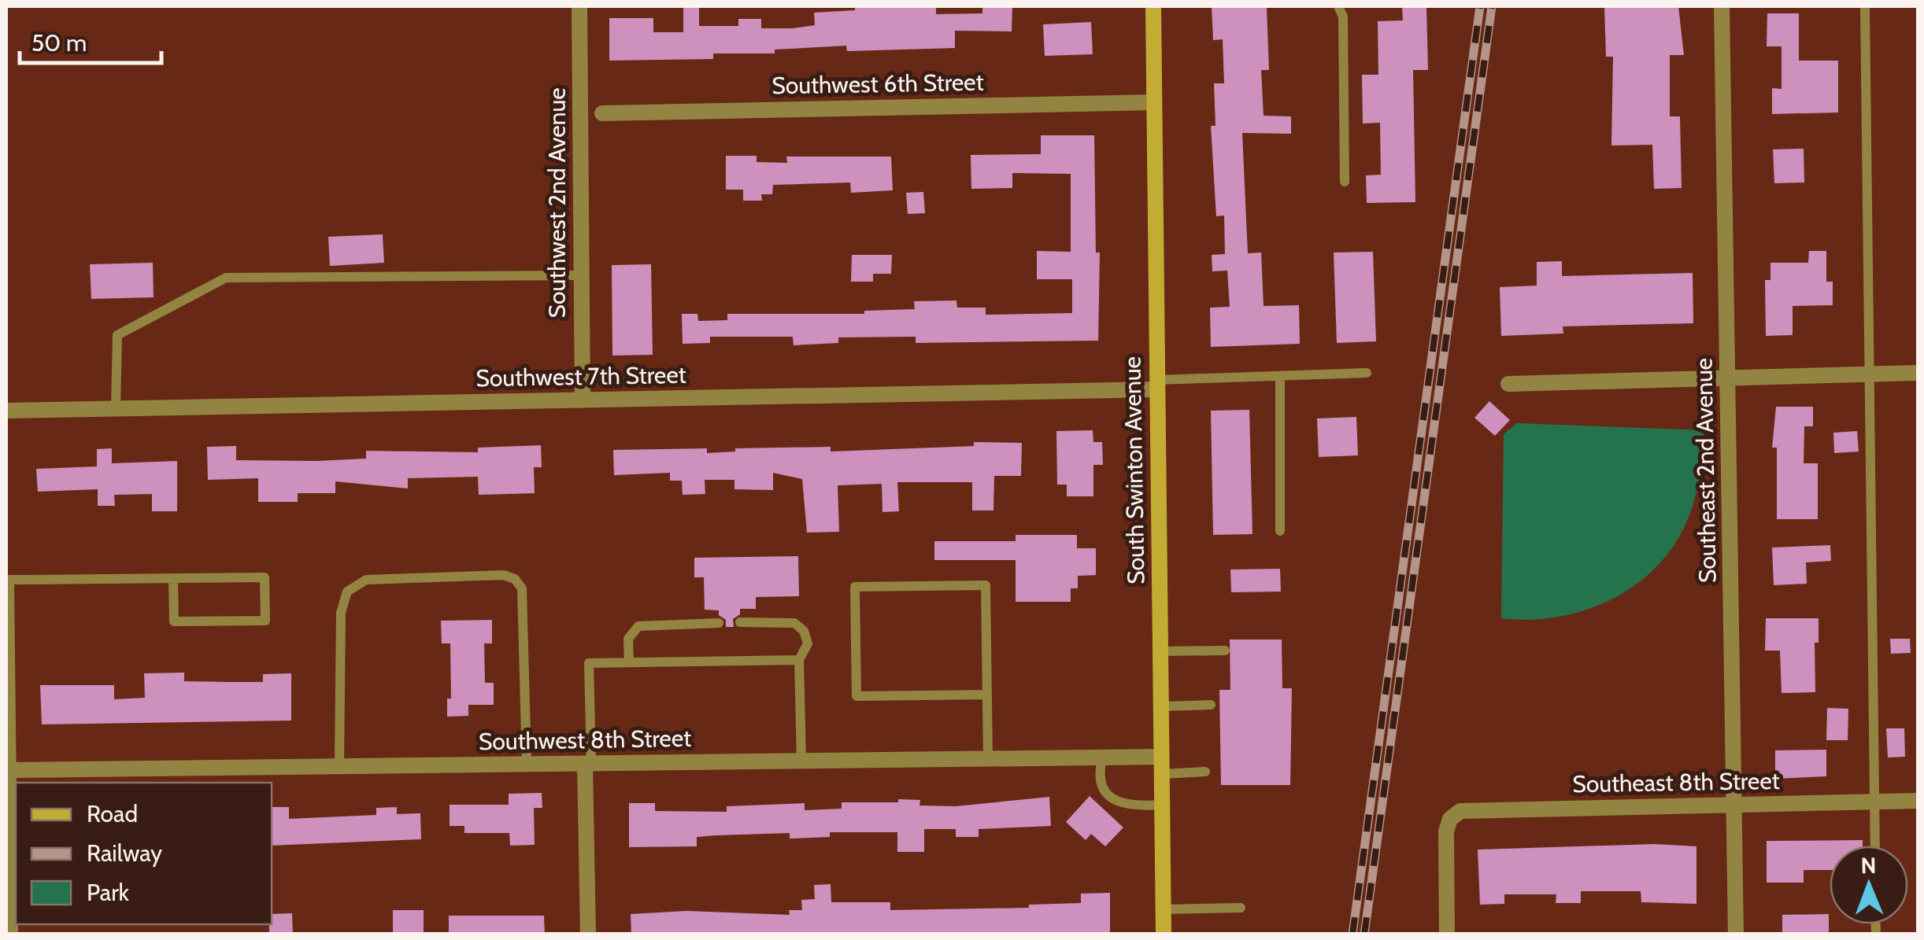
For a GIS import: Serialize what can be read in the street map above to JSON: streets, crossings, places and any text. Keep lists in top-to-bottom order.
{
  "streets": {
    "street": [
      "Southwest 6th Street",
      "Southwest 2nd Avenue",
      "Southwest 7th Street",
      "South Swinton Avenue",
      "Southeast 2nd Avenue",
      "Southwest 8th Street",
      "Southeast 8th Street"
    ]
  },
  "crossings": [
    ["Southwest 6th Street", "South Swinton Avenue"],
    ["Southwest 2nd Avenue", "Southwest 7th Street"],
    ["Southwest 7th Street", "South Swinton Avenue"],
    ["South Swinton Avenue", "Southwest 8th Street"],
    ["Southeast 2nd Avenue", "Southeast 8th Street"]
  ],
  "legend": ["Road", "Railway", "Park"],
  "scale_bar": "50 m",
  "north": "top"
}
